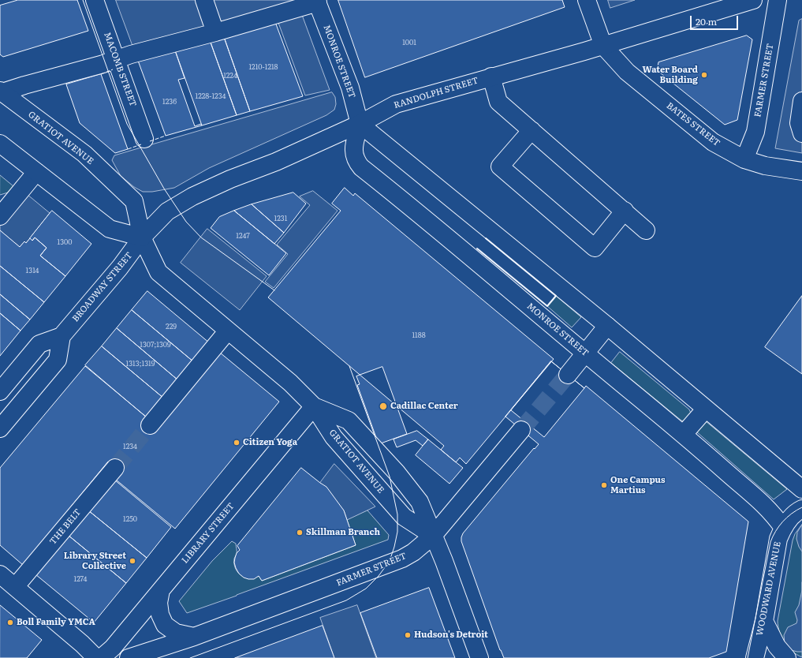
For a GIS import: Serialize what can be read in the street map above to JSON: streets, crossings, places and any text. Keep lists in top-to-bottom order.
{
  "streets": {
    "street": [
      "MONROE STREET",
      "MACOMB STREET",
      "FARMER STREET",
      "RANDOLPH STREET",
      "BATES STREET",
      "GRATIOT AVENUE",
      "BROADWAY STREET",
      "THE BELT",
      "LIBRARY STREET",
      "WOODWARD AVENUE"
    ]
  },
  "crossings": [
    ["MONROE STREET", "RANDOLPH STREET"],
    ["MONROE STREET", "WOODWARD AVENUE"],
    ["FARMER STREET", "BATES STREET"],
    ["FARMER STREET", "GRATIOT AVENUE"],
    ["RANDOLPH STREET", "BATES STREET"],
    ["RANDOLPH STREET", "GRATIOT AVENUE"],
    ["RANDOLPH STREET", "BROADWAY STREET"],
    ["GRATIOT AVENUE", "BROADWAY STREET"],
    ["GRATIOT AVENUE", "LIBRARY STREET"]
  ],
  "places": [
    "Water Board Building",
    "Cadillac Center",
    "Citizen Yoga",
    "One Campus Martius",
    "Skillman Branch",
    "Library Street Collective",
    "Boll Family YMCA",
    "Hudson's Detroit"
  ],
  "house_numbers": [
    "1001",
    "1210-1218",
    "1224",
    "1228-1234",
    "1236",
    "1231",
    "1247",
    "1300",
    "1314",
    "229",
    "1188",
    "1307;1309",
    "1313;1319",
    "1234",
    "1250",
    "1274"
  ],
  "scale_bar": "20 m"
}
